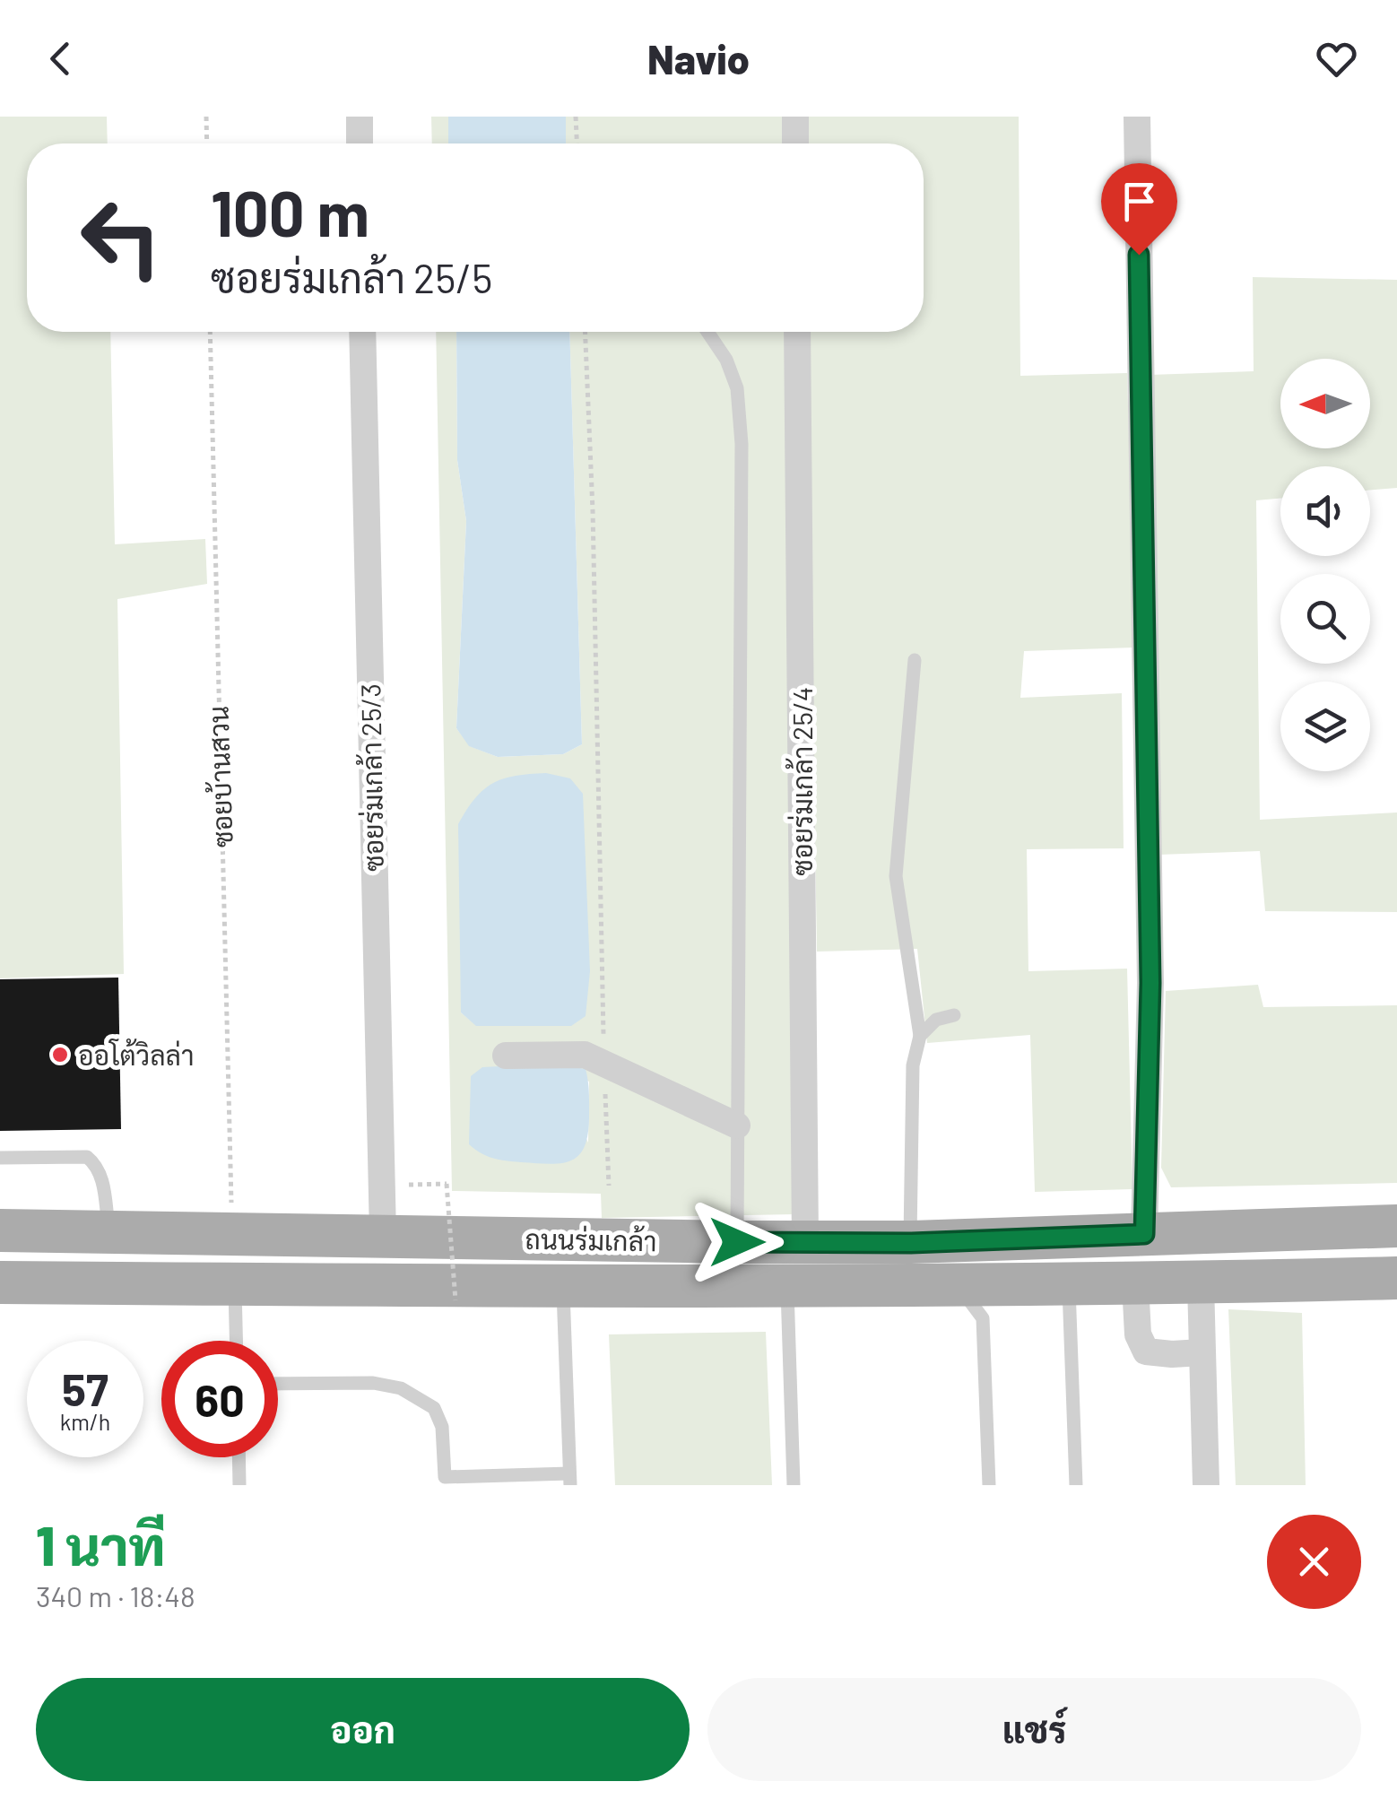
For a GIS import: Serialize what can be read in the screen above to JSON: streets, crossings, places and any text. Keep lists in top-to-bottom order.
{
  "streets": {
    "main road": ["ถนนร่มเกล้า"],
    "street": ["ซอยร่มเกล้า 25/3", "ซอยร่มเกล้า 25/4"],
    "path": ["ซอยบ้านสวน"]
  },
  "crossings": [
    ["ซอยบ้านสวน", "ถนนร่มเกล้า"],
    ["ซอยร่มเกล้า 25/3", "ถนนร่มเกล้า"],
    ["ซอยร่มเกล้า 25/4", "ถนนร่มเกล้า"]
  ],
  "places": ["ออโต้วิลล่า"],
  "north": "left",
  "page": {
    "header": "Navio",
    "turn": ["100 m", "ซอยร่มเกล้า 25/5"],
    "speed": "57 km/h",
    "limit": "60",
    "heading": ["1 นาที", "340 m · 18:48"],
    "buttons": ["ออก", "แชร์"]
  }
}
